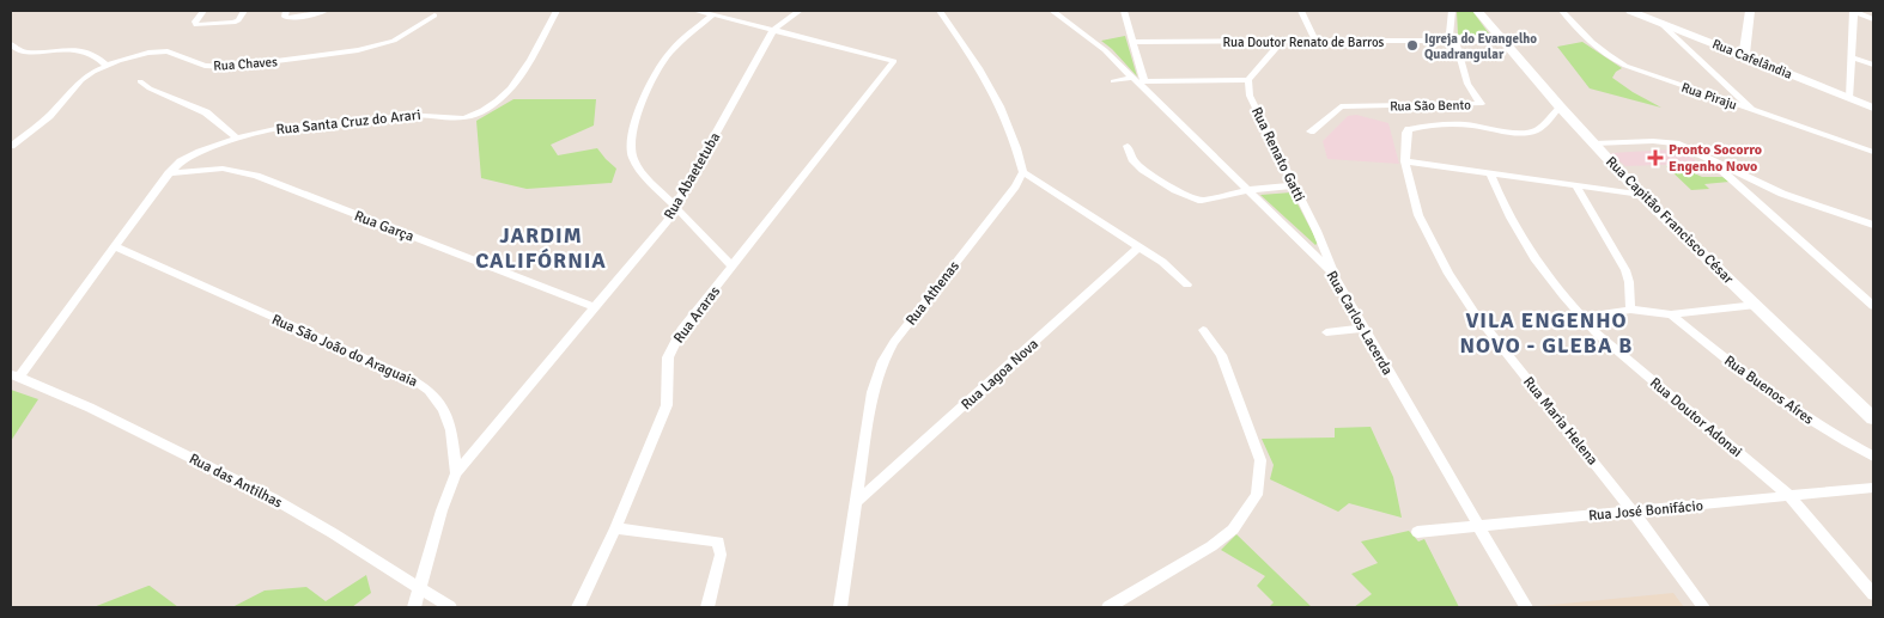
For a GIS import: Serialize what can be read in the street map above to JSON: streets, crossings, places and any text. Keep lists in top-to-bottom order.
{
  "streets": {
    "street": [
      "Rua Doutor Renato de Barros",
      "Rua Cafelândia",
      "Rua Chaves",
      "Rua Piraju",
      "Rua São Bento",
      "Rua Santa Cruz do Arari",
      "Rua Renato Gatti",
      "Rua Abaetetuba",
      "Rua Capitão Francisco César",
      "Rua Garça",
      "Rua Athenas",
      "Rua Araras",
      "Rua Carlos Lacerda",
      "Rua São João do Araguaia",
      "Rua Lagoa Nova",
      "Rua Buenos Aíres",
      "Rua Doutor Adonai",
      "Rua Maria Helena",
      "Rua das Antilhas",
      "Rua José Bonifácio"
    ]
  },
  "crossings": [
    ["Rua Doutor Renato de Barros", "Rua São Bento"],
    ["Rua Santa Cruz do Arari", "Rua Garça"],
    ["Rua Santa Cruz do Arari", "Rua São João do Araguaia"],
    ["Rua Santa Cruz do Arari", "Rua das Antilhas"],
    ["Rua Renato Gatti", "Rua Carlos Lacerda"],
    ["Rua Abaetetuba", "Rua Garça"],
    ["Rua Abaetetuba", "Rua Araras"],
    ["Rua Abaetetuba", "Rua São João do Araguaia"],
    ["Rua Capitão Francisco César", "Rua Maria Helena"],
    ["Rua Athenas", "Rua Lagoa Nova"],
    ["Rua Carlos Lacerda", "Rua José Bonifácio"],
    ["Rua São João do Araguaia", "Rua das Antilhas"],
    ["Rua Doutor Adonai", "Rua José Bonifácio"],
    ["Rua Maria Helena", "Rua José Bonifácio"]
  ],
  "districts": ["JARDIM CALIFÓRNIA", "VILA ENGENHO NOVO - GLEBA B"],
  "places": {
    "other": ["Igreja do Evangelho Quadrangular"],
    "health": ["Pronto Socorro Engenho Novo"]
  }
}
